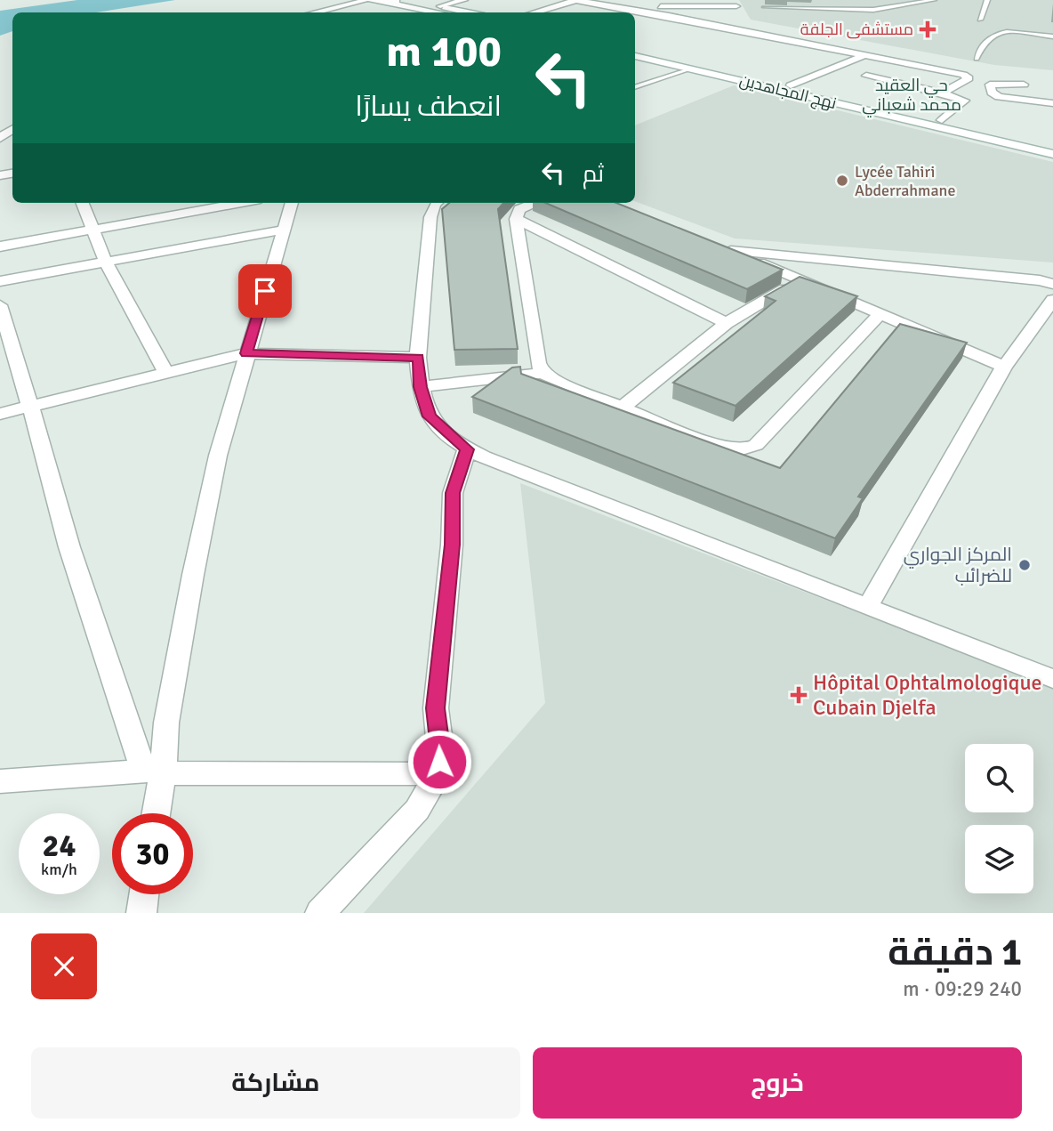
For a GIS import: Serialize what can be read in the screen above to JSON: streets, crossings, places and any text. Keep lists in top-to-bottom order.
{
  "streets": {
    "street": ["نهج المجاهدين"]
  },
  "districts": ["حي العقيد محمد شعباني"],
  "places": {
    "health": ["مستشفى الجلفة", "Hôpital Ophtalmologique Cubain Djelfa"],
    "other": ["Lycée Tahiri Abderrahmane", "المركز الجواري للضرائب"]
  },
  "page": {
    "turn": ["100 m", "انعطف يسارًا"],
    "then": "ثم",
    "speed": "24 km/h",
    "limit": "30",
    "heading": ["1 دقيقة", "240 m · 09:29"],
    "buttons": ["خروج", "مشاركة"]
  }
}
